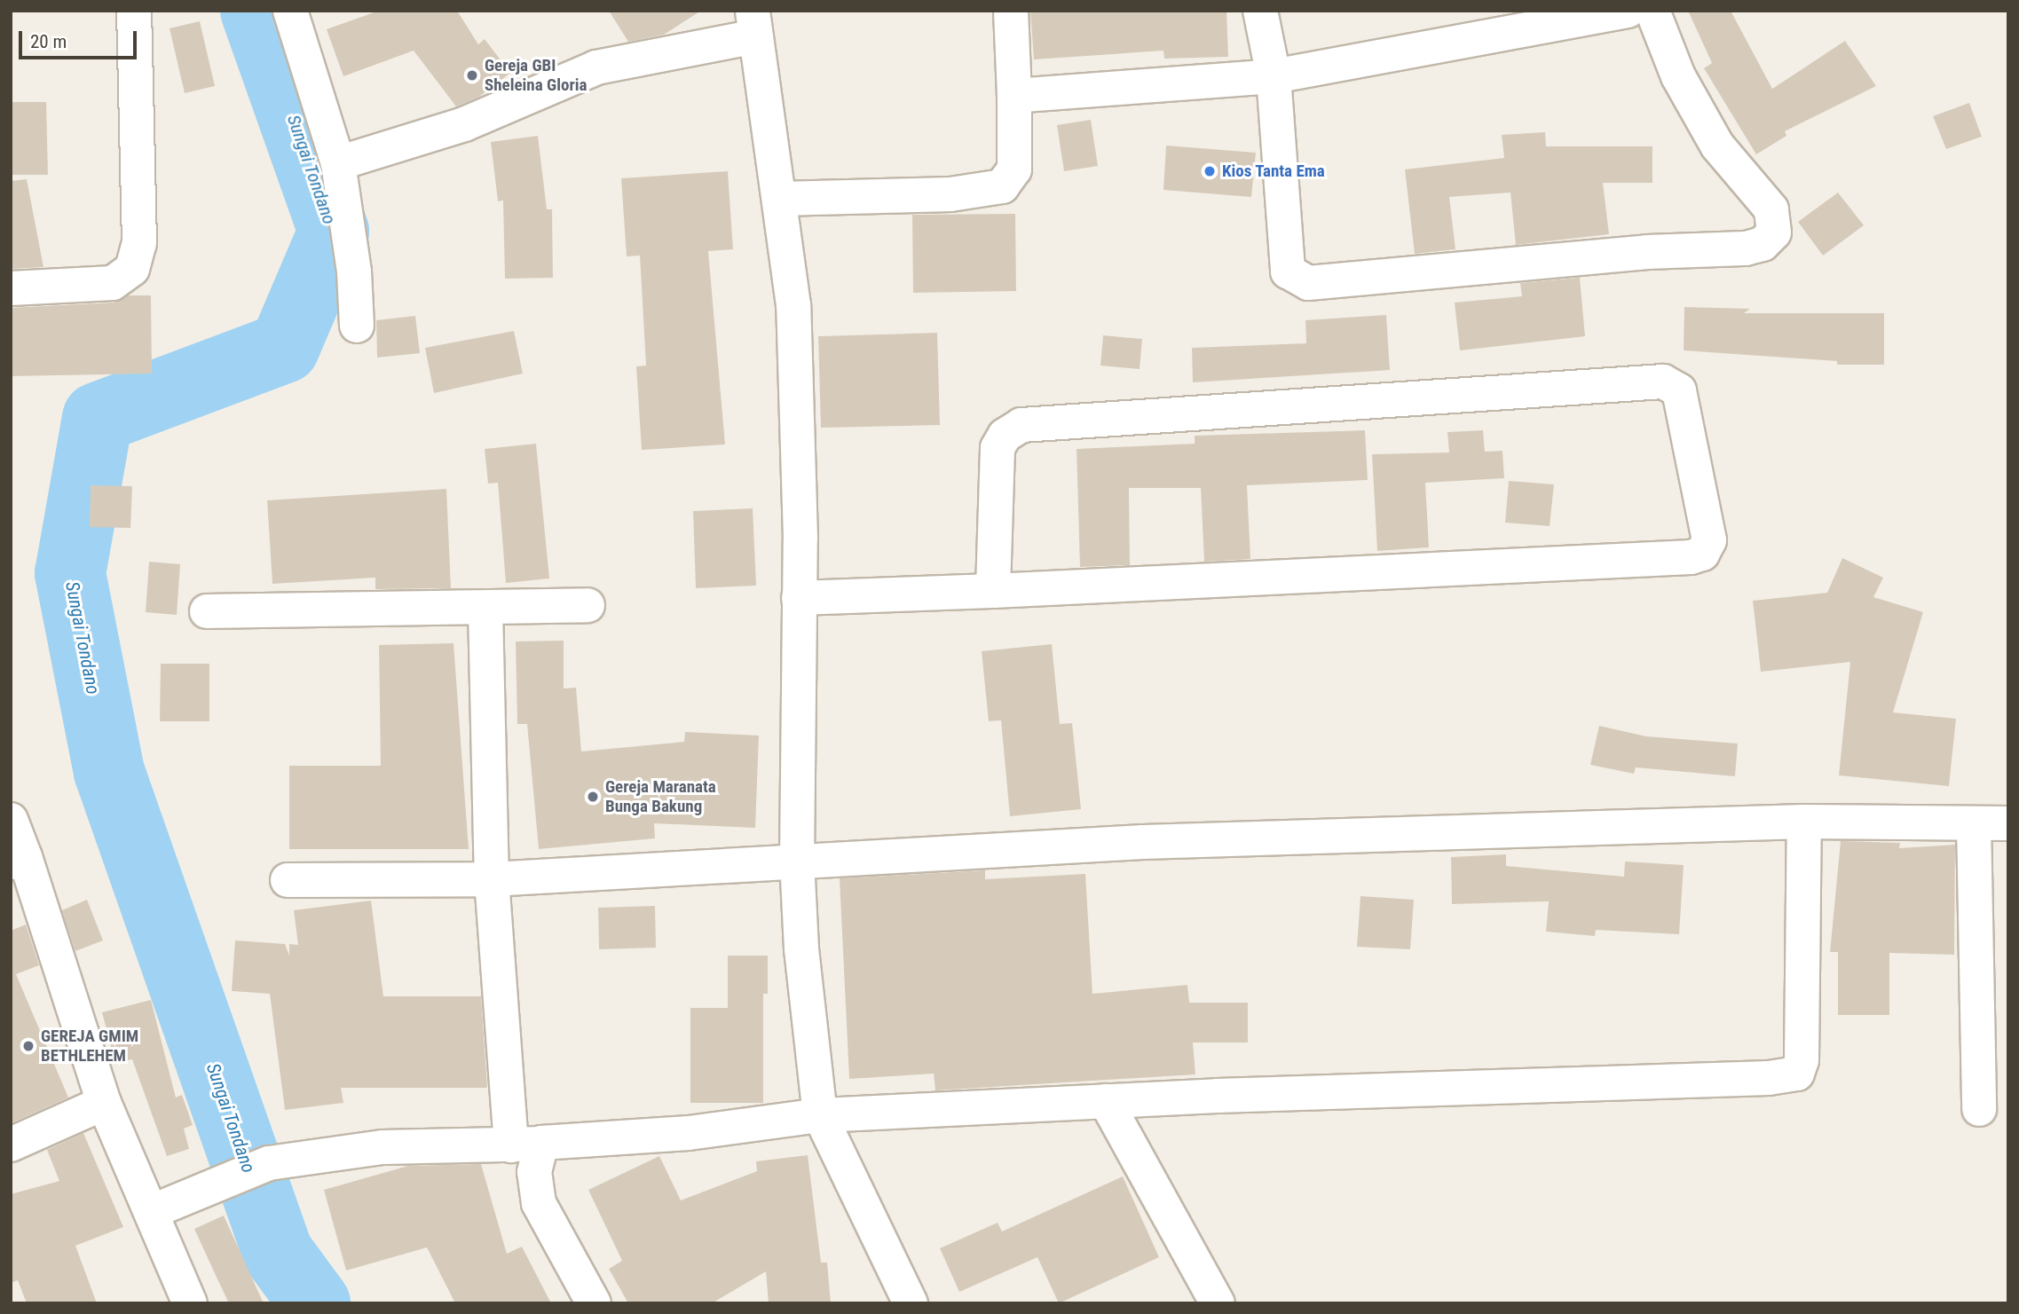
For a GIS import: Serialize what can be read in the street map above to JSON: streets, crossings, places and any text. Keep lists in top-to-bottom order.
{
  "water": ["Sungai Tondano"],
  "places": [
    "Gereja GBI Sheleina Gloria",
    "Kios Tanta Ema",
    "Gereja Maranata Bunga Bakung",
    "GEREJA GMIM BETHLEHEM"
  ],
  "scale_bar": "20 m"
}
